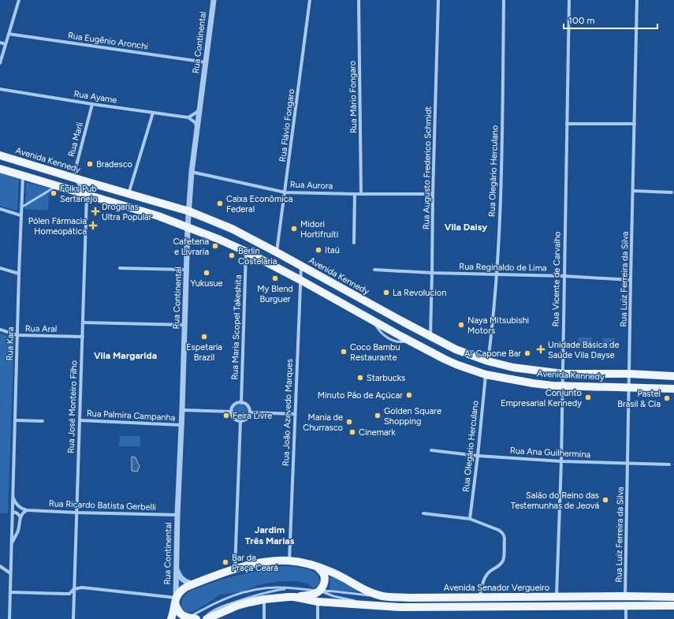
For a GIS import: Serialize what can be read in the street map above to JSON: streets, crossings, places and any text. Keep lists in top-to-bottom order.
{
  "streets": {
    "main road": ["Avenida Kennedy", "Avenida Senador Vergueiro"],
    "street": [
      "Rua Eugênio Aronchi",
      "Rua Continental",
      "Rua Ayame",
      "Rua Mário Fongaro",
      "Rua Flávio Fongaro",
      "Rua Marli",
      "Rua Augusto Frederico Schmidt",
      "Rua Olegário Herculano",
      "Rua Aurora",
      "Rua Reginaldo de Lima",
      "Rua Vicente de Carvalho",
      "Rua Luiz Ferreira da Silva",
      "Rua Maria Scopel Takeshita",
      "Rua Aral",
      "Rua Kara",
      "Rua José Monteiro Filho",
      "Rua João Azevedo Marques",
      "Rua Palmira Campanha",
      "Rua Ana Guilhermina",
      "Rua Ricardo Batista Gerbelli"
    ]
  },
  "crossings": [
    ["Rua Eugênio Aronchi", "Rua Continental"],
    ["Rua Continental", "Avenida Kennedy"],
    ["Rua Continental", "Rua Aurora"],
    ["Rua Continental", "Rua Palmira Campanha"],
    ["Rua Continental", "Rua Ricardo Batista Gerbelli"],
    ["Rua Ayame", "Rua Marli"],
    ["Rua Mário Fongaro", "Rua Aurora"],
    ["Rua Flávio Fongaro", "Avenida Kennedy"],
    ["Rua Flávio Fongaro", "Rua Aurora"],
    ["Rua Marli", "Avenida Kennedy"],
    ["Avenida Kennedy", "Rua Augusto Frederico Schmidt"],
    ["Avenida Kennedy", "Rua Olegário Herculano"],
    ["Avenida Kennedy", "Rua Vicente de Carvalho"],
    ["Avenida Kennedy", "Rua Luiz Ferreira da Silva"],
    ["Avenida Kennedy", "Rua Maria Scopel Takeshita"],
    ["Avenida Kennedy", "Rua Kara"],
    ["Avenida Kennedy", "Rua José Monteiro Filho"],
    ["Avenida Kennedy", "Rua João Azevedo Marques"],
    ["Rua Augusto Frederico Schmidt", "Rua Aurora"],
    ["Rua Augusto Frederico Schmidt", "Rua Reginaldo de Lima"],
    ["Rua Olegário Herculano", "Rua Reginaldo de Lima"],
    ["Rua Olegário Herculano", "Rua Ana Guilhermina"],
    ["Rua Reginaldo de Lima", "Rua Vicente de Carvalho"],
    ["Rua Reginaldo de Lima", "Rua Luiz Ferreira da Silva"],
    ["Rua Vicente de Carvalho", "Rua Ana Guilhermina"],
    ["Rua Vicente de Carvalho", "Avenida Senador Vergueiro"],
    ["Rua Luiz Ferreira da Silva", "Rua Ana Guilhermina"],
    ["Rua Luiz Ferreira da Silva", "Avenida Senador Vergueiro"],
    ["Rua Aral", "Rua Kara"],
    ["Rua Aral", "Rua José Monteiro Filho"],
    ["Rua José Monteiro Filho", "Rua Palmira Campanha"],
    ["Rua José Monteiro Filho", "Rua Ricardo Batista Gerbelli"]
  ],
  "districts": ["Vila Daisy", "Vila Margarida", "Jardim Três Marias"],
  "places": {
    "other": [
      "Bradesco",
      "Folks Pub Sertanejo",
      "Caixa Econômica Federal",
      "Midori Hortifruiti",
      "Cafeteria e Livraria",
      "Itaú",
      "Berlin Costelaria",
      "Yukusue",
      "My Blend Burguer",
      "La Revolucion",
      "Naya Mitsubishi Motors",
      "Espetaria Brazil",
      "Coco Bambu Restaurante",
      "Al' Capone Bar",
      "Starbucks",
      "Minuto Pão de Açúcar",
      "Conjunto Empresarial Kennedy",
      "Pastel Brasil & Cia",
      "Feira Livre",
      "Golden Square Shopping",
      "Mania de Churrasco",
      "Cinemark",
      "Salão do Reino das Testemunhas de Jeová",
      "Bar da Praça Ceará"
    ],
    "health": ["Drogarias Ultra Popular", "Pólen Fármacia Homeopática", "Unidade Básica de Saúde Vila Dayse"]
  },
  "scale_bar": "100 m"
}
